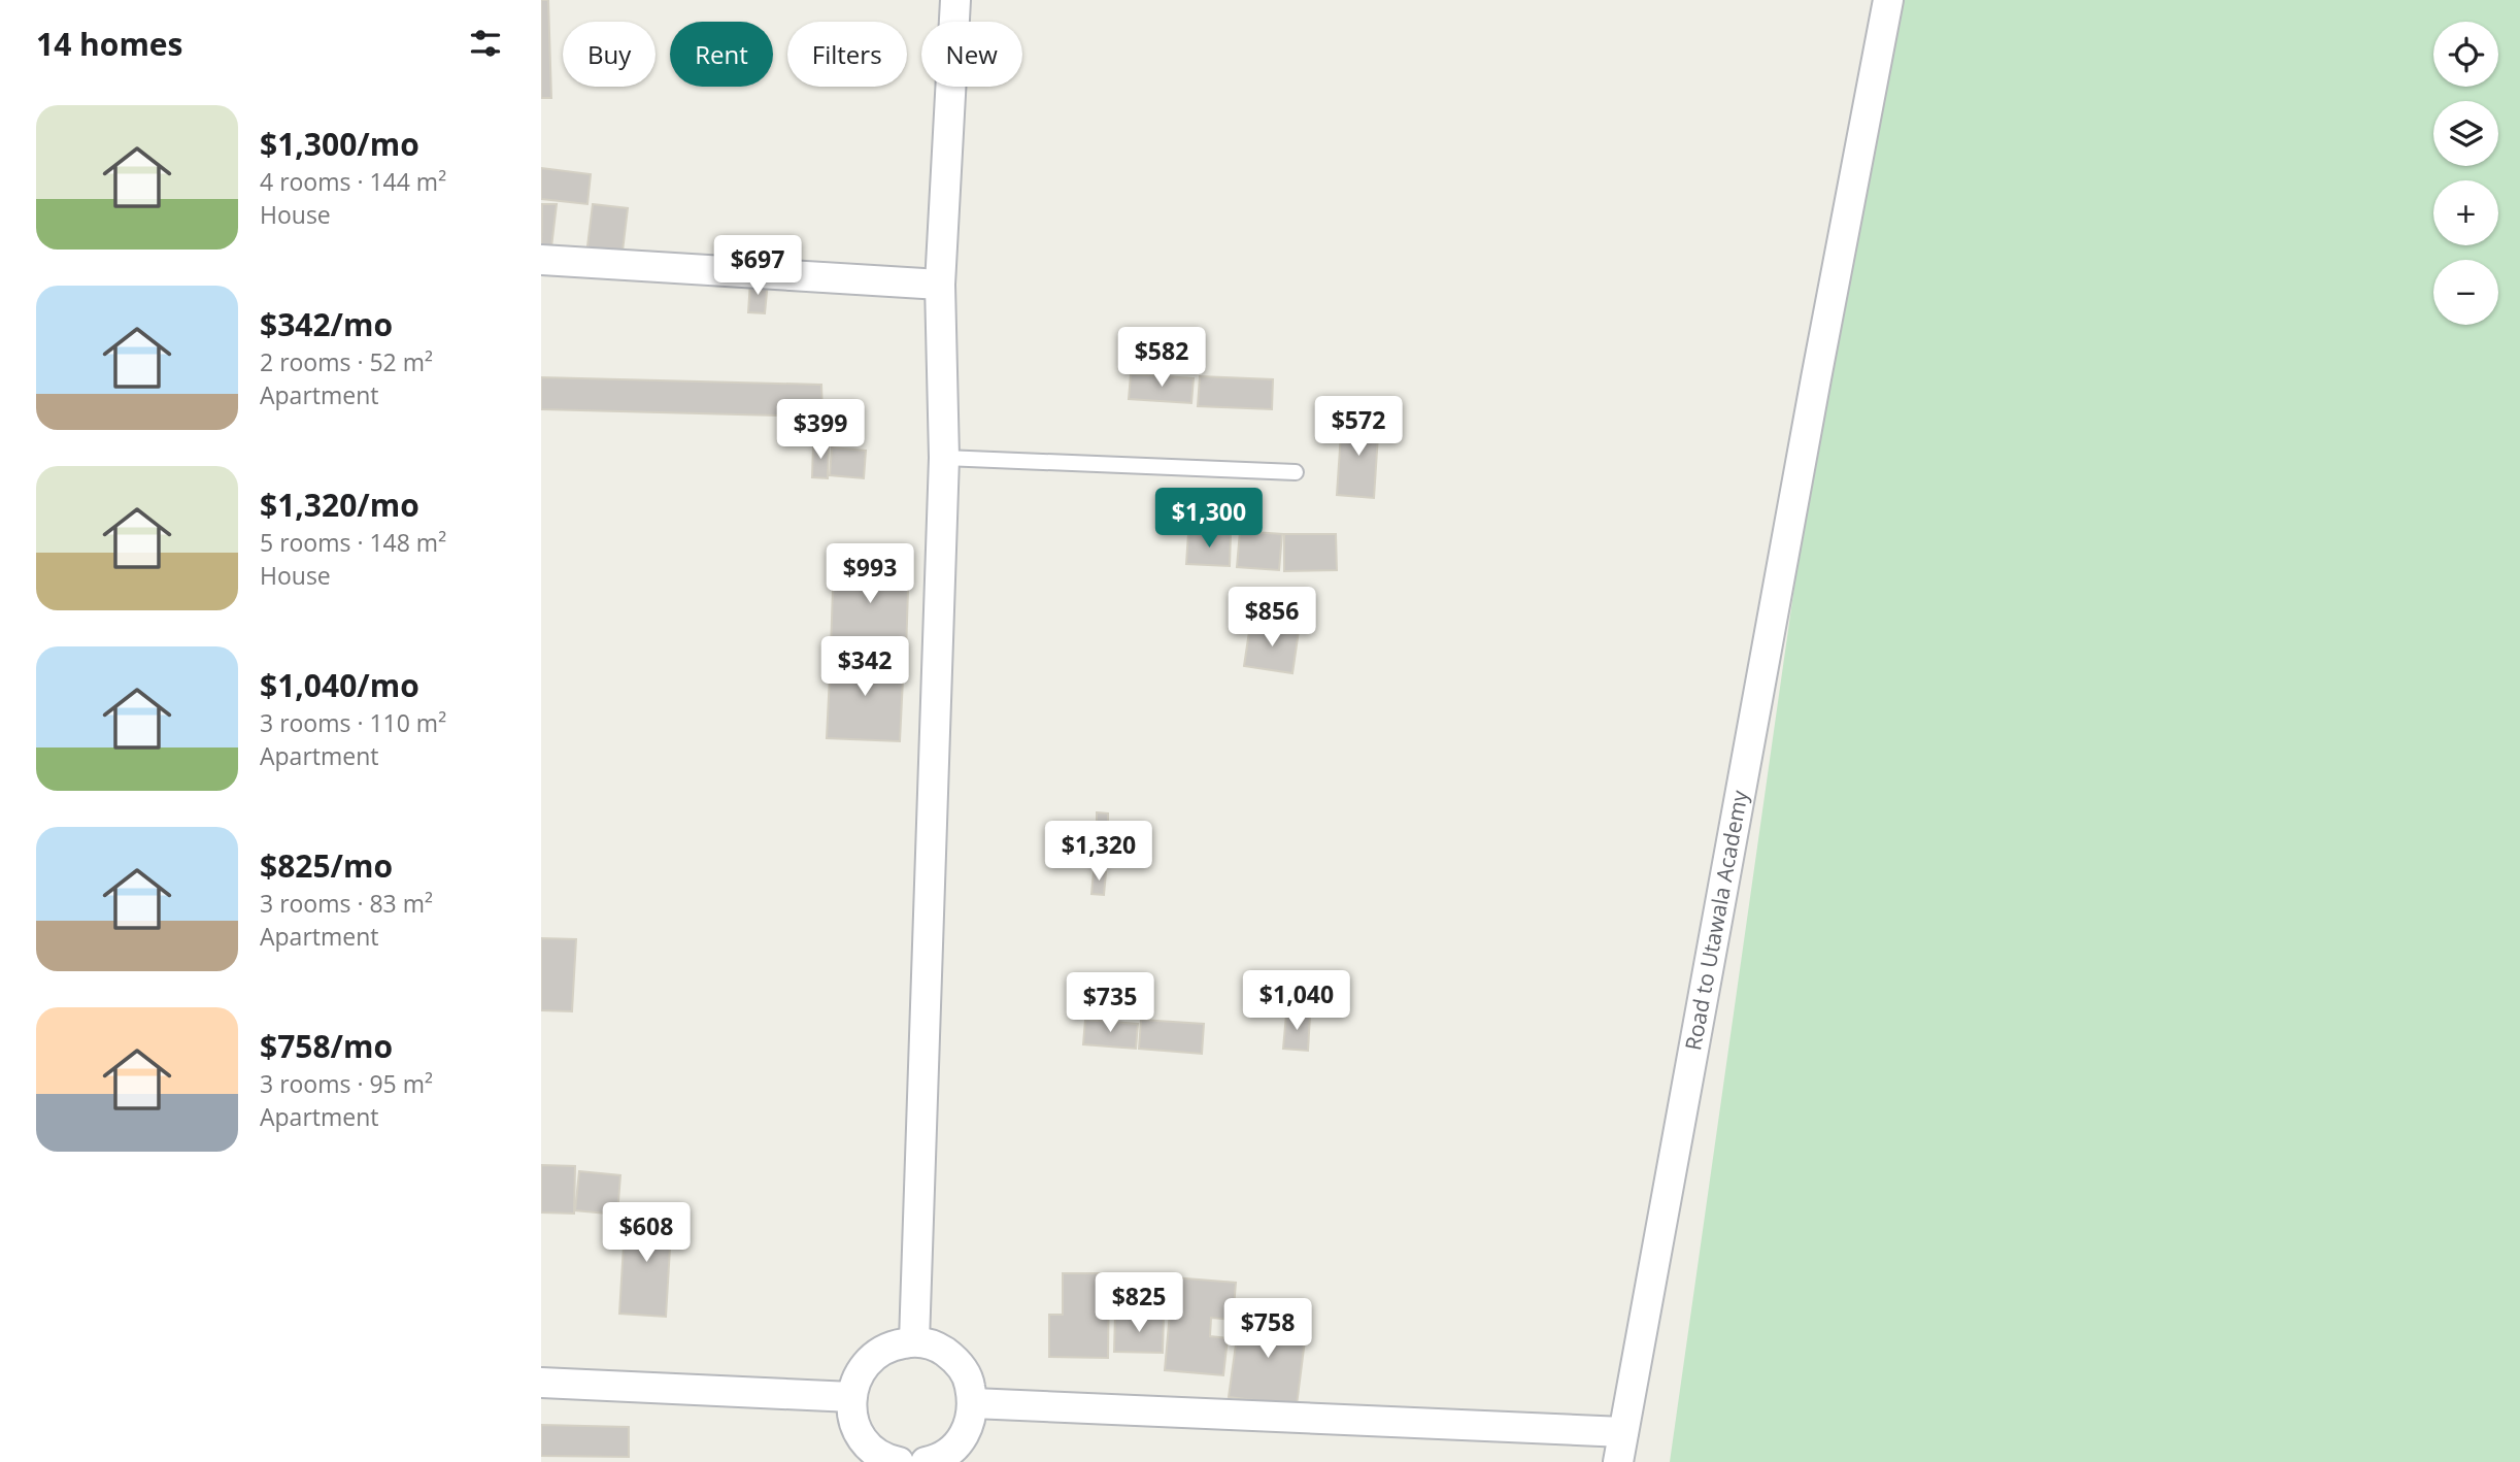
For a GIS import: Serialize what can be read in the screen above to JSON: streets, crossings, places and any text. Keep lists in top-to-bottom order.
{
  "streets": {
    "street": ["Road to Utawala Academy"]
  },
  "page": {
    "heading": "14 homes",
    "map_buttons": ["+", "−"],
    "chip": [
      "Buy",
      "Rent",
      "Filters",
      "New"
    ],
    "list": [
      {
        "name": "$1,300/mo",
        "note": "4 rooms · 144 m² · House"
      },
      {
        "name": "$342/mo",
        "note": "2 rooms · 52 m² · Apartment"
      },
      {
        "name": "$1,320/mo",
        "note": "5 rooms · 148 m² · House"
      },
      {
        "name": "$1,040/mo",
        "note": "3 rooms · 110 m² · Apartment"
      },
      {
        "name": "$825/mo",
        "note": "3 rooms · 83 m² · Apartment"
      },
      {
        "name": "$758/mo",
        "note": "3 rooms · 95 m² · Apartment"
      }
    ],
    "price": [
      "$697",
      "$582",
      "$572",
      "$399",
      "$1,300",
      "$993",
      "$856",
      "$342",
      "$1,320",
      "$1,040",
      "$735",
      "$608",
      "$825",
      "$758"
    ]
  }
}
